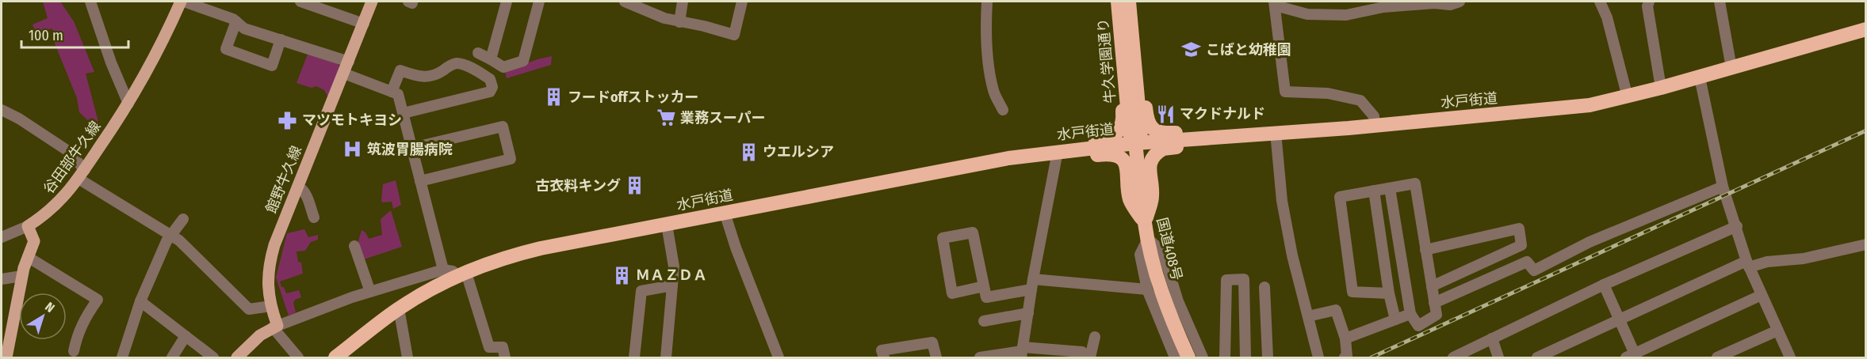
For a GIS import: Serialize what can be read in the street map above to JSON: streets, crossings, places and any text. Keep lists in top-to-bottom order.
{
  "streets": {
    "highway": ["牛久学園通り", "水戸街道", "国道408号"],
    "main road": ["谷田部牛久線", "館野牛久線"]
  },
  "crossings": [
    ["牛久学園通り", "水戸街道"],
    ["牛久学園通り", "国道408号"],
    ["水戸街道", "国道408号"]
  ],
  "places": {
    "school or university": ["こばと幼稚園"],
    "building": [
      "フードoffストッカー",
      "ウエルシア",
      "古衣料キング",
      "ＭＡＺＤＡ"
    ],
    "restaurant": ["マクドナルド"],
    "supermarket": ["業務スーパー"],
    "pharmacy": ["マツモトキヨシ"],
    "hospital": ["筑波胃腸病院"]
  },
  "scale_bar": "100 m",
  "north": "top right"
}
